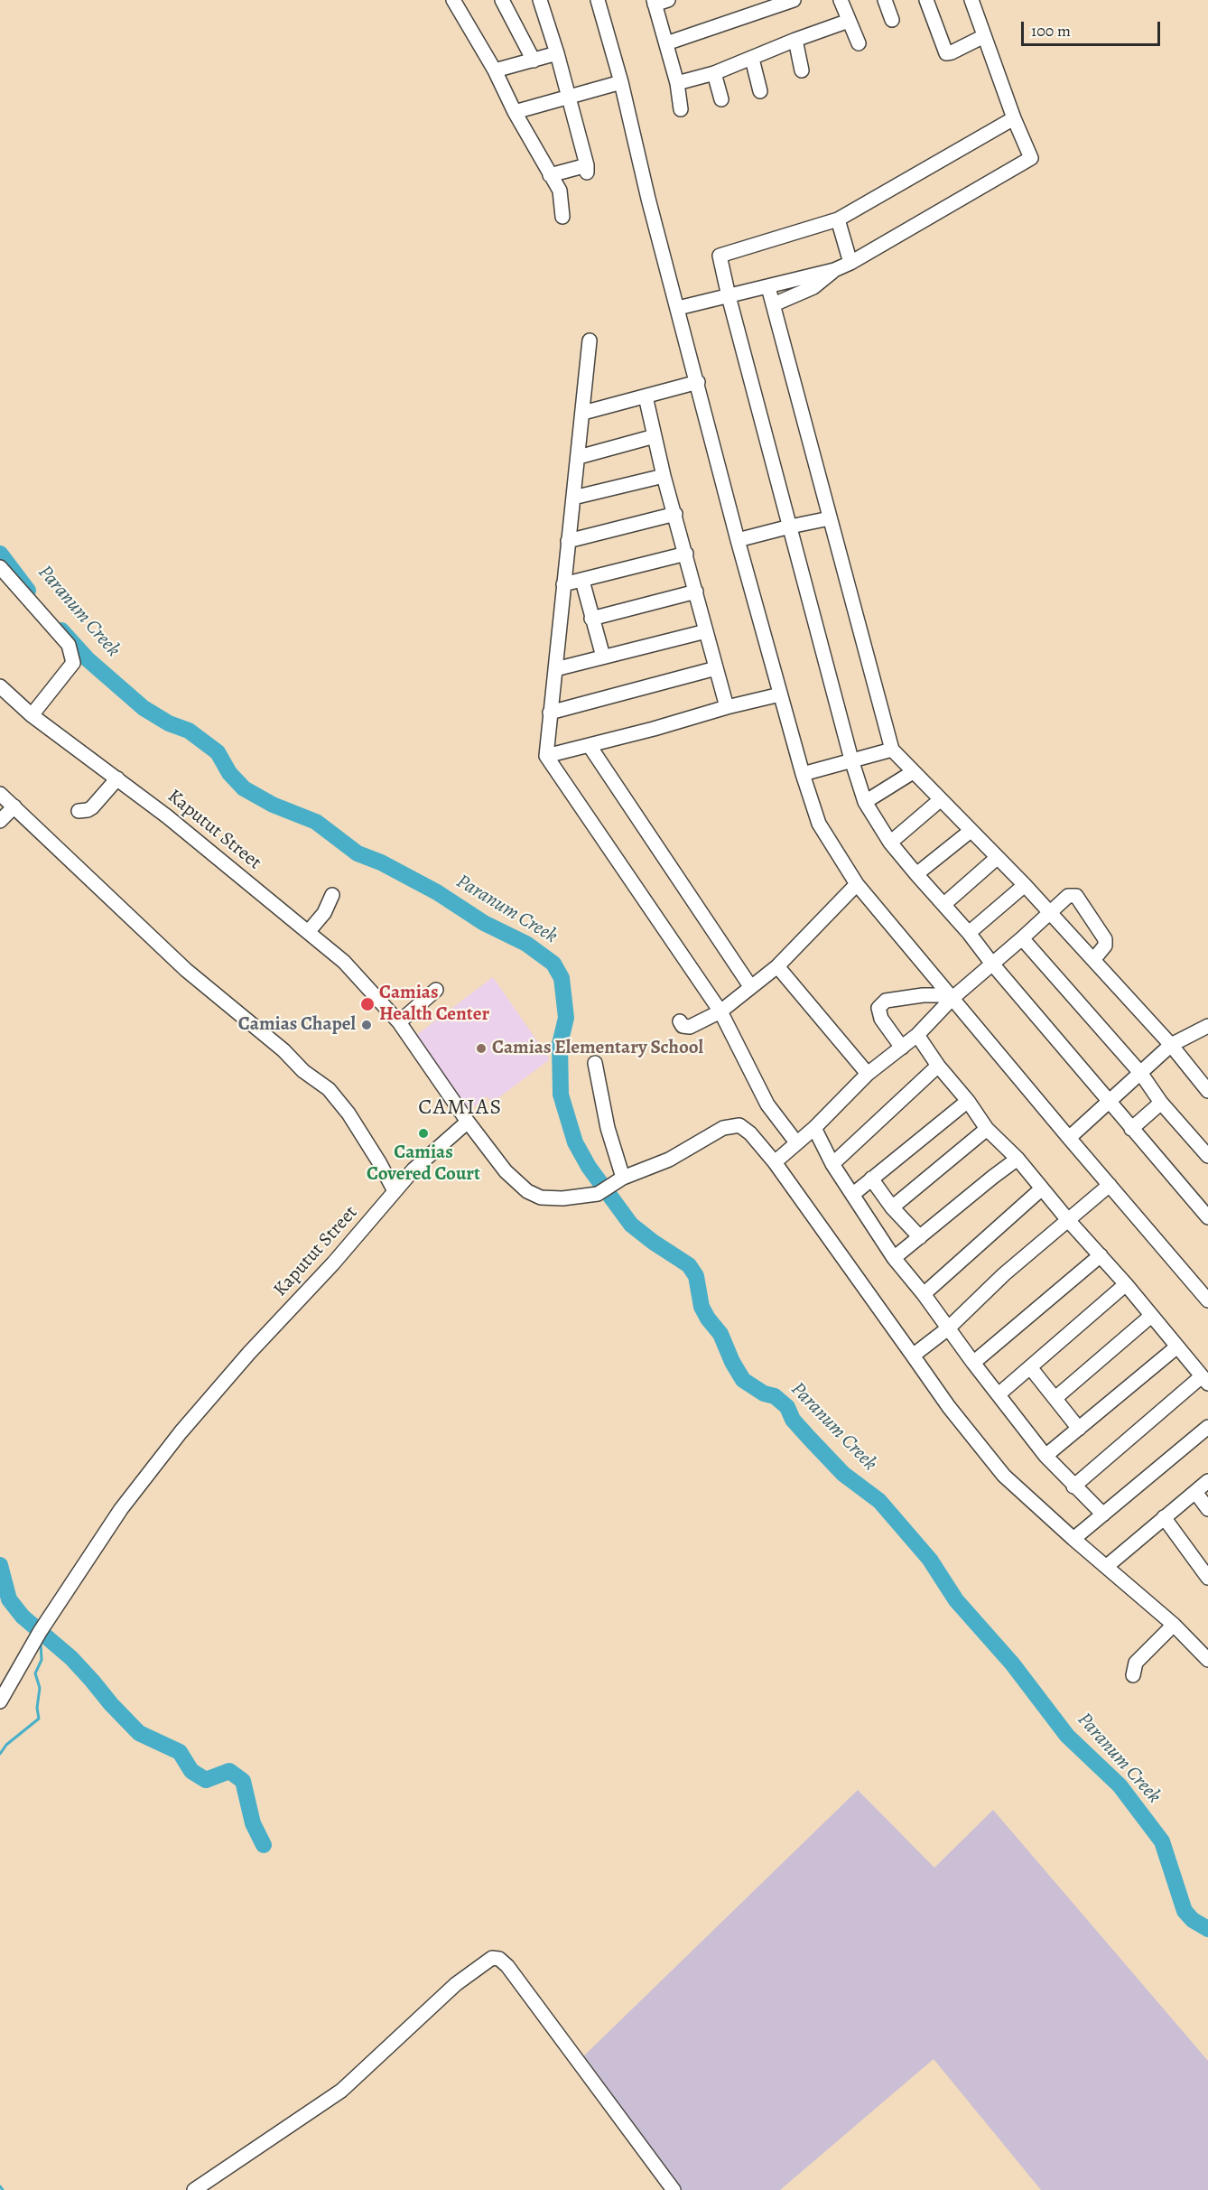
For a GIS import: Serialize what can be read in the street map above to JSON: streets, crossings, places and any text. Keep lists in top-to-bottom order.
{
  "streets": {
    "street": ["Kaputut Street"]
  },
  "districts": ["CAMIAS"],
  "water": ["Paranum Creek"],
  "places": [
    "Camias Health Center",
    "Camias Chapel",
    "Camias Elementary School",
    "Camias Covered Court"
  ],
  "scale_bar": "100 m"
}
